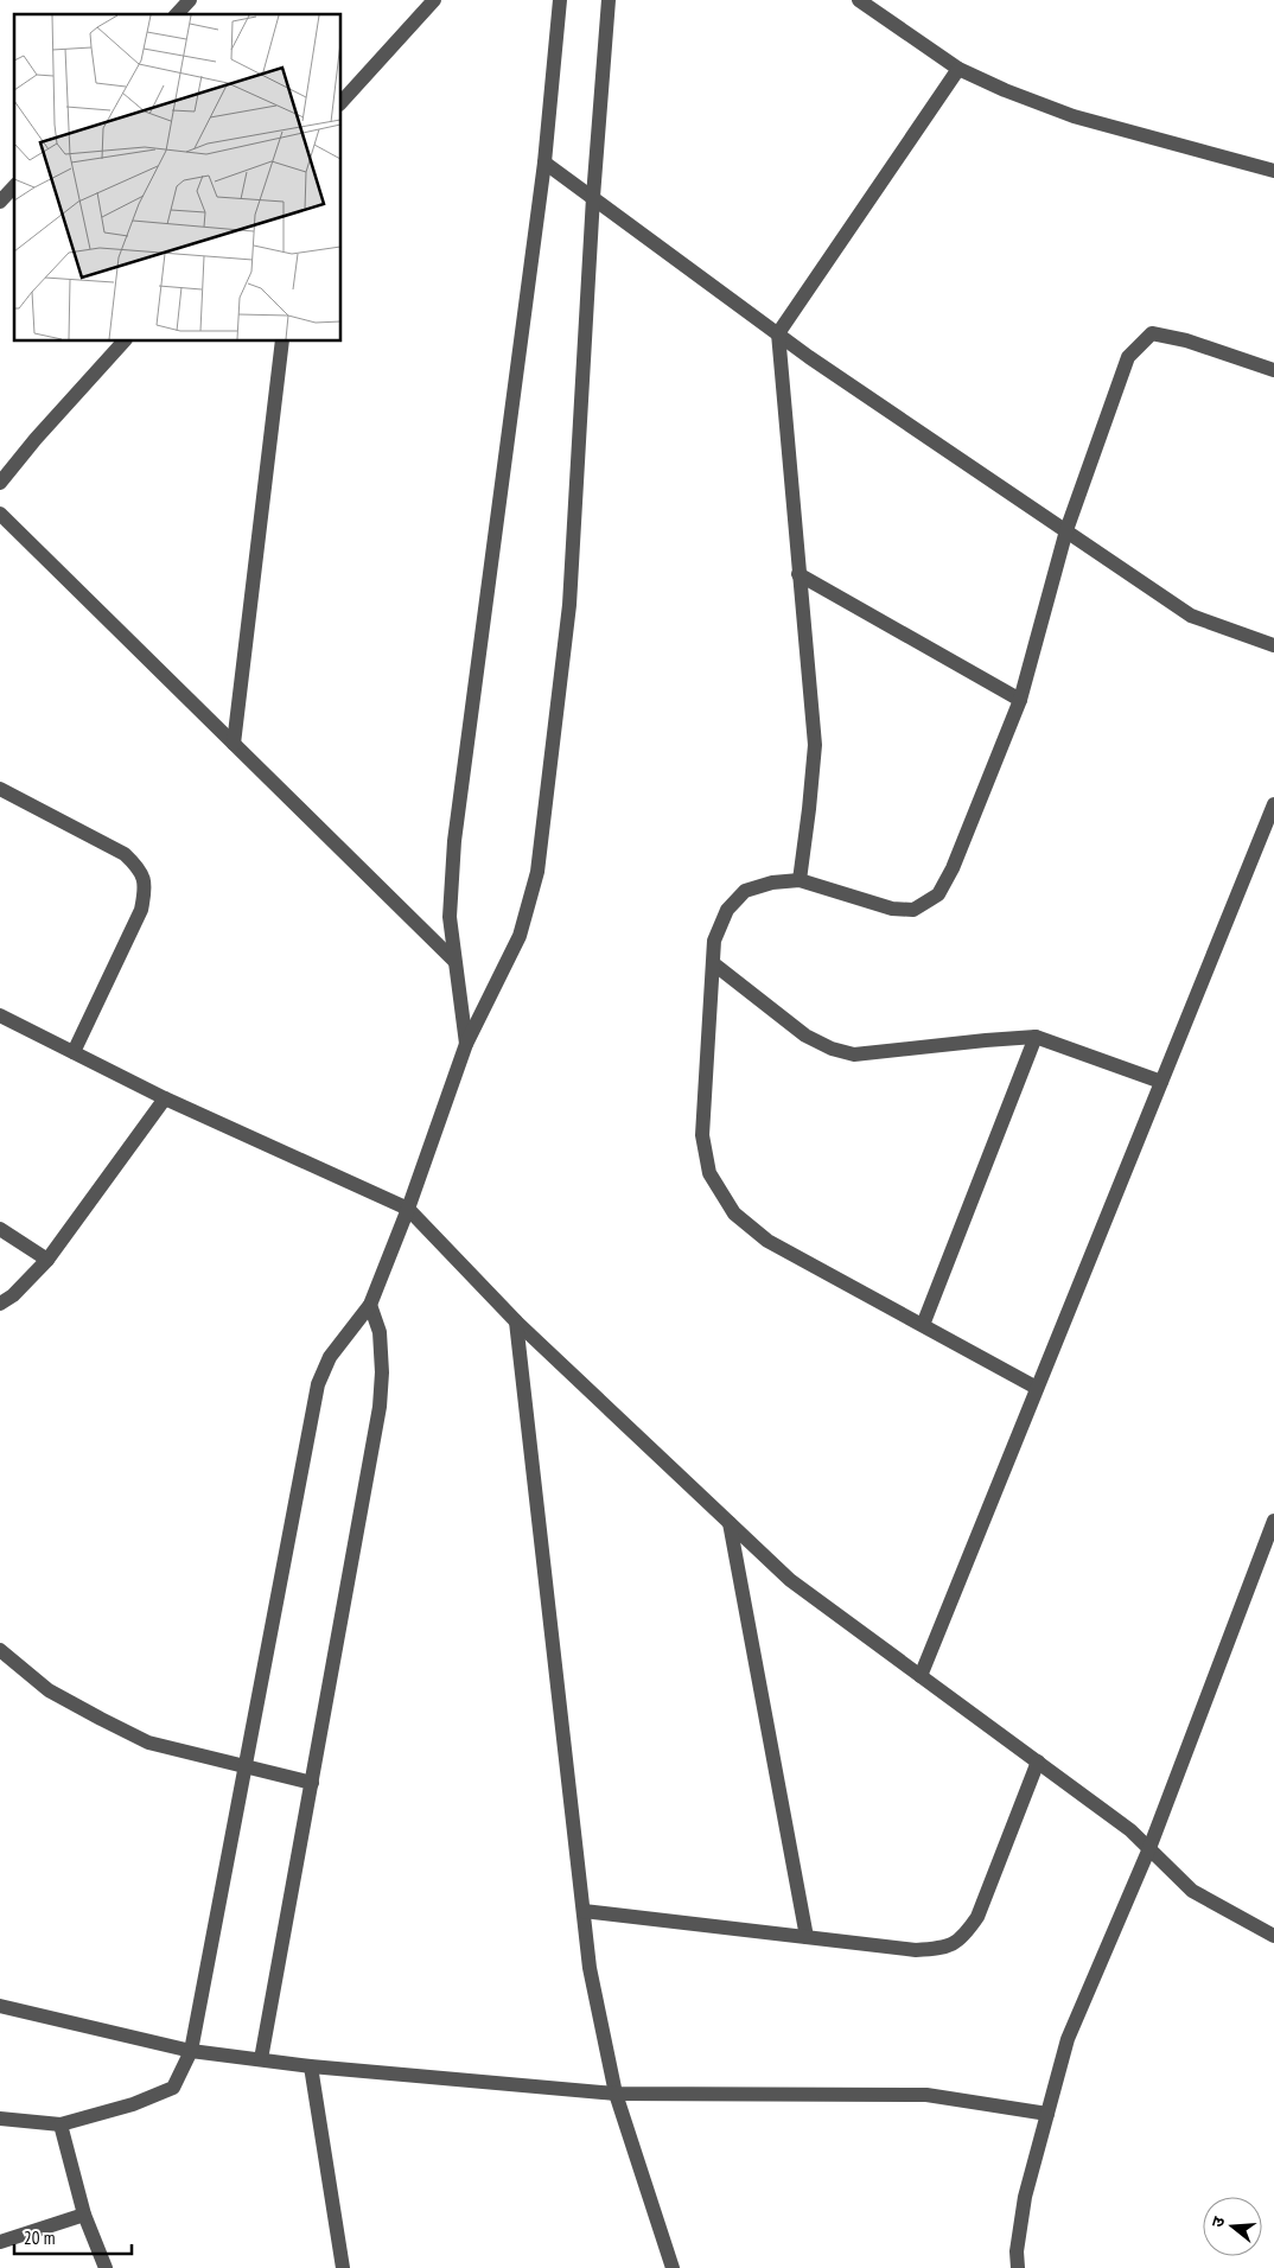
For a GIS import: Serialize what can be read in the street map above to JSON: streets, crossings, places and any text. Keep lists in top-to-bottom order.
{
  "scale_bar": "20 m",
  "north": "left"
}
